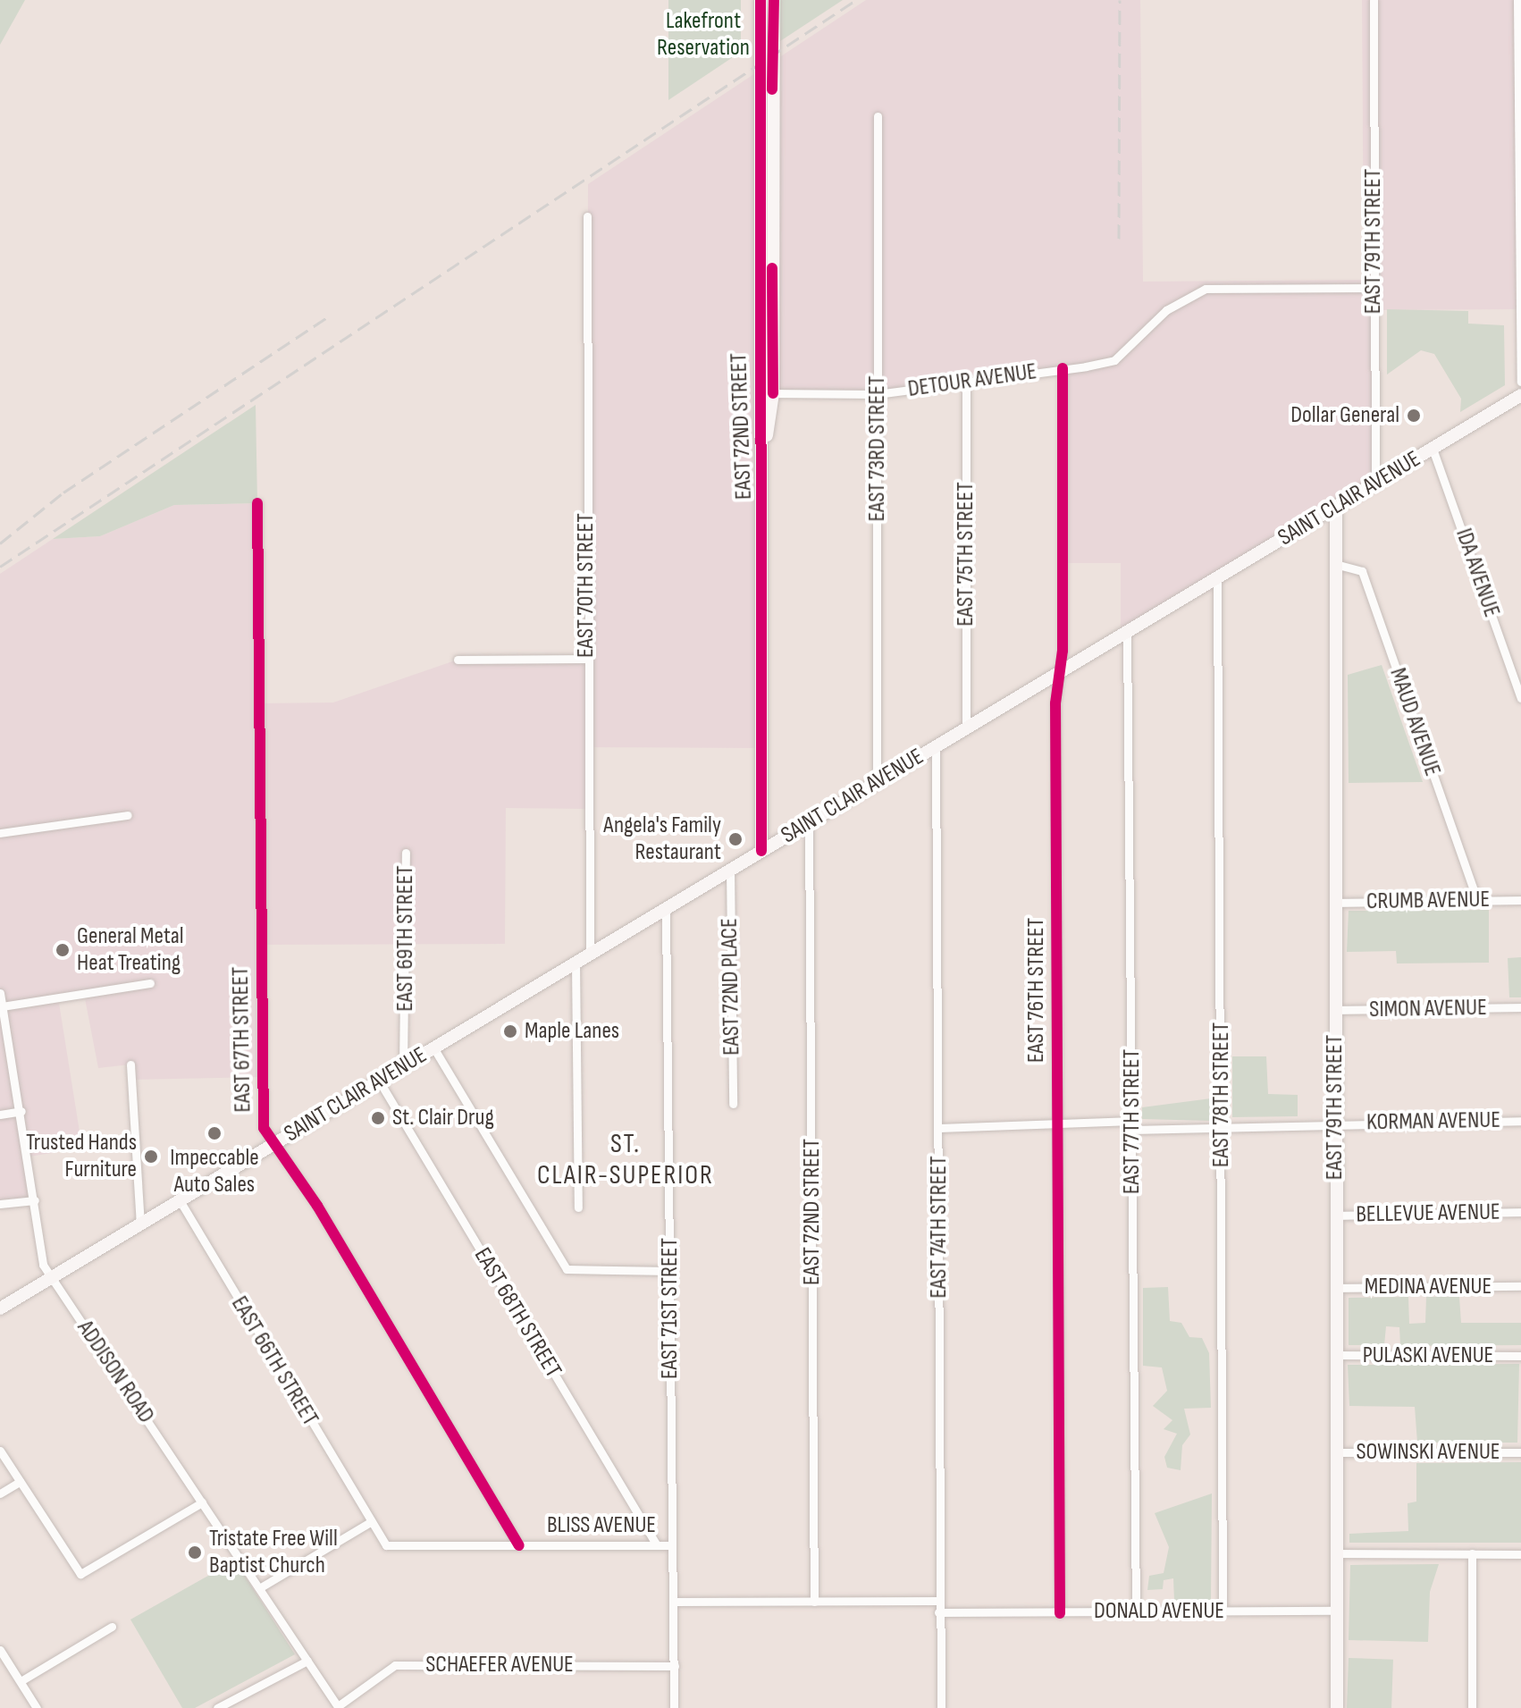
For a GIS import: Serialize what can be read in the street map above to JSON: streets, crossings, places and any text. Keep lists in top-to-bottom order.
{
  "streets": {
    "main road": ["EAST 79TH STREET", "EAST 72ND STREET", "SAINT CLAIR AVENUE"],
    "street": [
      "DETOUR AVENUE",
      "EAST 73RD STREET",
      "EAST 75TH STREET",
      "IDA AVENUE",
      "EAST 70TH STREET",
      "MAUD AVENUE",
      "CRUMB AVENUE",
      "EAST 69TH STREET",
      "EAST 72ND PLACE",
      "EAST 76TH STREET",
      "SIMON AVENUE",
      "EAST 67TH STREET",
      "EAST 78TH STREET",
      "EAST 77TH STREET",
      "KORMAN AVENUE",
      "BELLEVUE AVENUE",
      "EAST 74TH STREET",
      "MEDINA AVENUE",
      "EAST 71ST STREET",
      "EAST 68TH STREET",
      "PULASKI AVENUE",
      "EAST 66TH STREET",
      "ADDISON ROAD",
      "SOWINSKI AVENUE",
      "BLISS AVENUE",
      "DONALD AVENUE",
      "SCHAEFER AVENUE"
    ]
  },
  "crossings": [
    ["EAST 79TH STREET", "DETOUR AVENUE"],
    ["EAST 79TH STREET", "SAINT CLAIR AVENUE"],
    ["EAST 79TH STREET", "MAUD AVENUE"],
    ["EAST 79TH STREET", "CRUMB AVENUE"],
    ["EAST 79TH STREET", "SIMON AVENUE"],
    ["EAST 79TH STREET", "KORMAN AVENUE"],
    ["EAST 79TH STREET", "BELLEVUE AVENUE"],
    ["EAST 79TH STREET", "MEDINA AVENUE"],
    ["EAST 79TH STREET", "PULASKI AVENUE"],
    ["EAST 79TH STREET", "SOWINSKI AVENUE"],
    ["EAST 79TH STREET", "DONALD AVENUE"],
    ["DETOUR AVENUE", "EAST 72ND STREET"],
    ["DETOUR AVENUE", "EAST 73RD STREET"],
    ["DETOUR AVENUE", "EAST 75TH STREET"],
    ["DETOUR AVENUE", "EAST 76TH STREET"],
    ["EAST 72ND STREET", "SAINT CLAIR AVENUE"],
    ["EAST 73RD STREET", "SAINT CLAIR AVENUE"],
    ["SAINT CLAIR AVENUE", "EAST 75TH STREET"],
    ["SAINT CLAIR AVENUE", "IDA AVENUE"],
    ["SAINT CLAIR AVENUE", "EAST 70TH STREET"],
    ["SAINT CLAIR AVENUE", "EAST 69TH STREET"],
    ["SAINT CLAIR AVENUE", "EAST 72ND PLACE"],
    ["SAINT CLAIR AVENUE", "EAST 76TH STREET"],
    ["SAINT CLAIR AVENUE", "EAST 67TH STREET"],
    ["SAINT CLAIR AVENUE", "EAST 78TH STREET"],
    ["SAINT CLAIR AVENUE", "EAST 77TH STREET"],
    ["SAINT CLAIR AVENUE", "EAST 74TH STREET"],
    ["SAINT CLAIR AVENUE", "EAST 71ST STREET"],
    ["SAINT CLAIR AVENUE", "EAST 68TH STREET"],
    ["SAINT CLAIR AVENUE", "EAST 66TH STREET"],
    ["SAINT CLAIR AVENUE", "ADDISON ROAD"],
    ["MAUD AVENUE", "CRUMB AVENUE"],
    ["EAST 76TH STREET", "KORMAN AVENUE"],
    ["EAST 76TH STREET", "DONALD AVENUE"],
    ["EAST 67TH STREET", "BLISS AVENUE"],
    ["EAST 78TH STREET", "KORMAN AVENUE"],
    ["EAST 78TH STREET", "DONALD AVENUE"],
    ["EAST 77TH STREET", "KORMAN AVENUE"],
    ["EAST 77TH STREET", "DONALD AVENUE"],
    ["KORMAN AVENUE", "EAST 74TH STREET"],
    ["EAST 74TH STREET", "DONALD AVENUE"],
    ["EAST 71ST STREET", "BLISS AVENUE"],
    ["EAST 71ST STREET", "SCHAEFER AVENUE"],
    ["EAST 68TH STREET", "BLISS AVENUE"],
    ["EAST 66TH STREET", "BLISS AVENUE"],
    ["ADDISON ROAD", "SCHAEFER AVENUE"]
  ],
  "districts": ["ST. CLAIR-SUPERIOR"],
  "parks": ["Lakefront Reservation"],
  "places": [
    "Dollar General",
    "Angela's Family Restaurant",
    "General Metal Heat Treating",
    "Maple Lanes",
    "St. Clair Drug",
    "Impeccable Auto Sales",
    "Trusted Hands Furniture",
    "Tristate Free Will Baptist Church"
  ]
}
